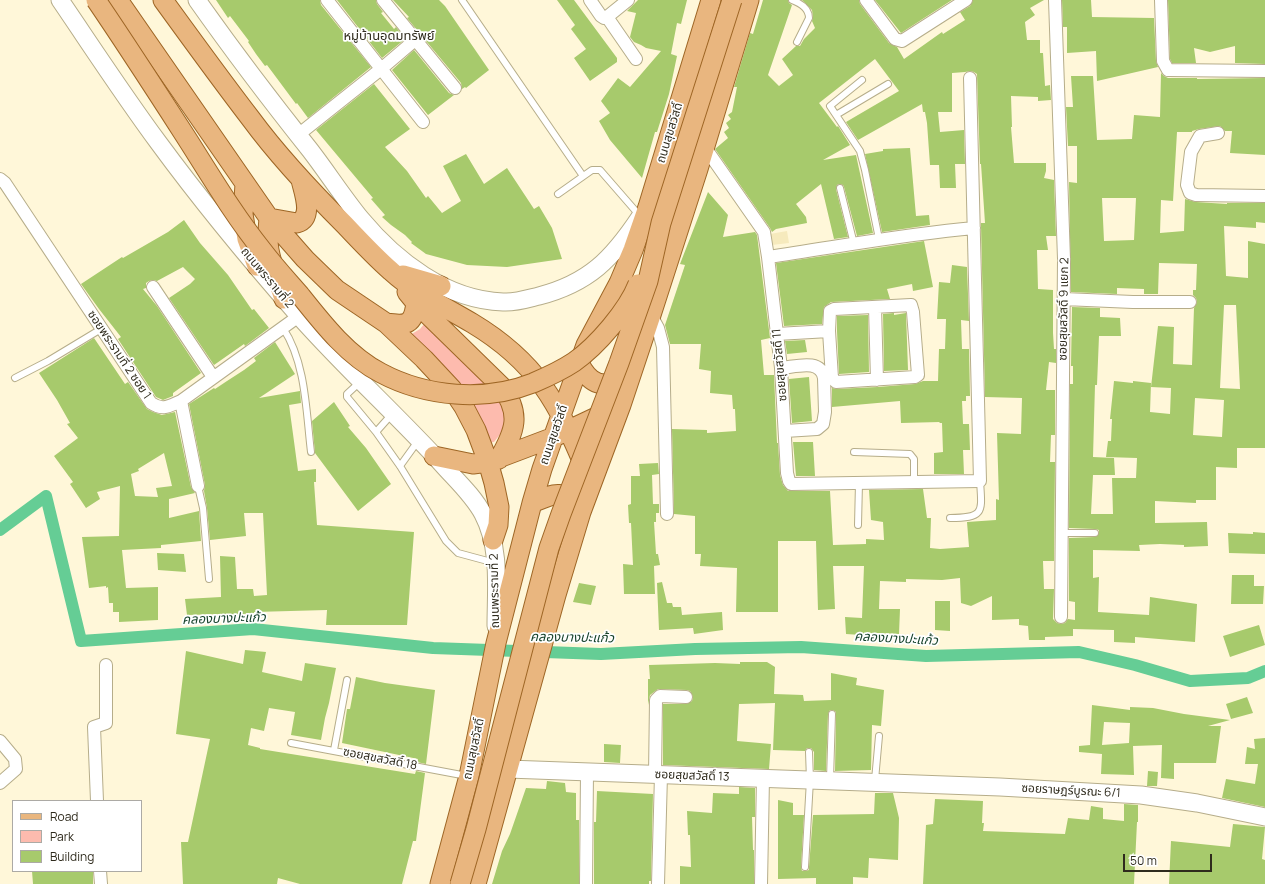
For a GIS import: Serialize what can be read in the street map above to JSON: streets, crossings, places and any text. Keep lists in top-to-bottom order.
{
  "streets": {
    "main road": [
      "ถนนสุขสวัสดิ์",
      "ถนนพระรามที่ 2",
      "ซอยสุขสวัสดิ์ 13",
      "ซอยราษฎร์บูรณะ 6/1"
    ],
    "street": ["ซอยสุขสวัสดิ์ 9 แยก 2", "ซอยพระรามที่ 2 ซอย 1", "ซอยสุขสวัสดิ์ 11"],
    "lane": ["ซอยสุขสวัสดิ์ 18"]
  },
  "crossings": [
    ["ถนนสุขสวัสดิ์", "ถนนพระรามที่ 2"],
    ["ถนนสุขสวัสดิ์", "ซอยสุขสวัสดิ์ 18"],
    ["ถนนพระรามที่ 2", "ซอยพระรามที่ 2 ซอย 1"],
    ["ซอยสุขสวัสดิ์ 13", "ซอยราษฎร์บูรณะ 6/1"]
  ],
  "districts": ["หมู่บ้านอุดมทรัพย์"],
  "water": ["คลองบางปะแก้ว"],
  "legend": ["Road", "Park", "Building"],
  "scale_bar": "50 m"
}
